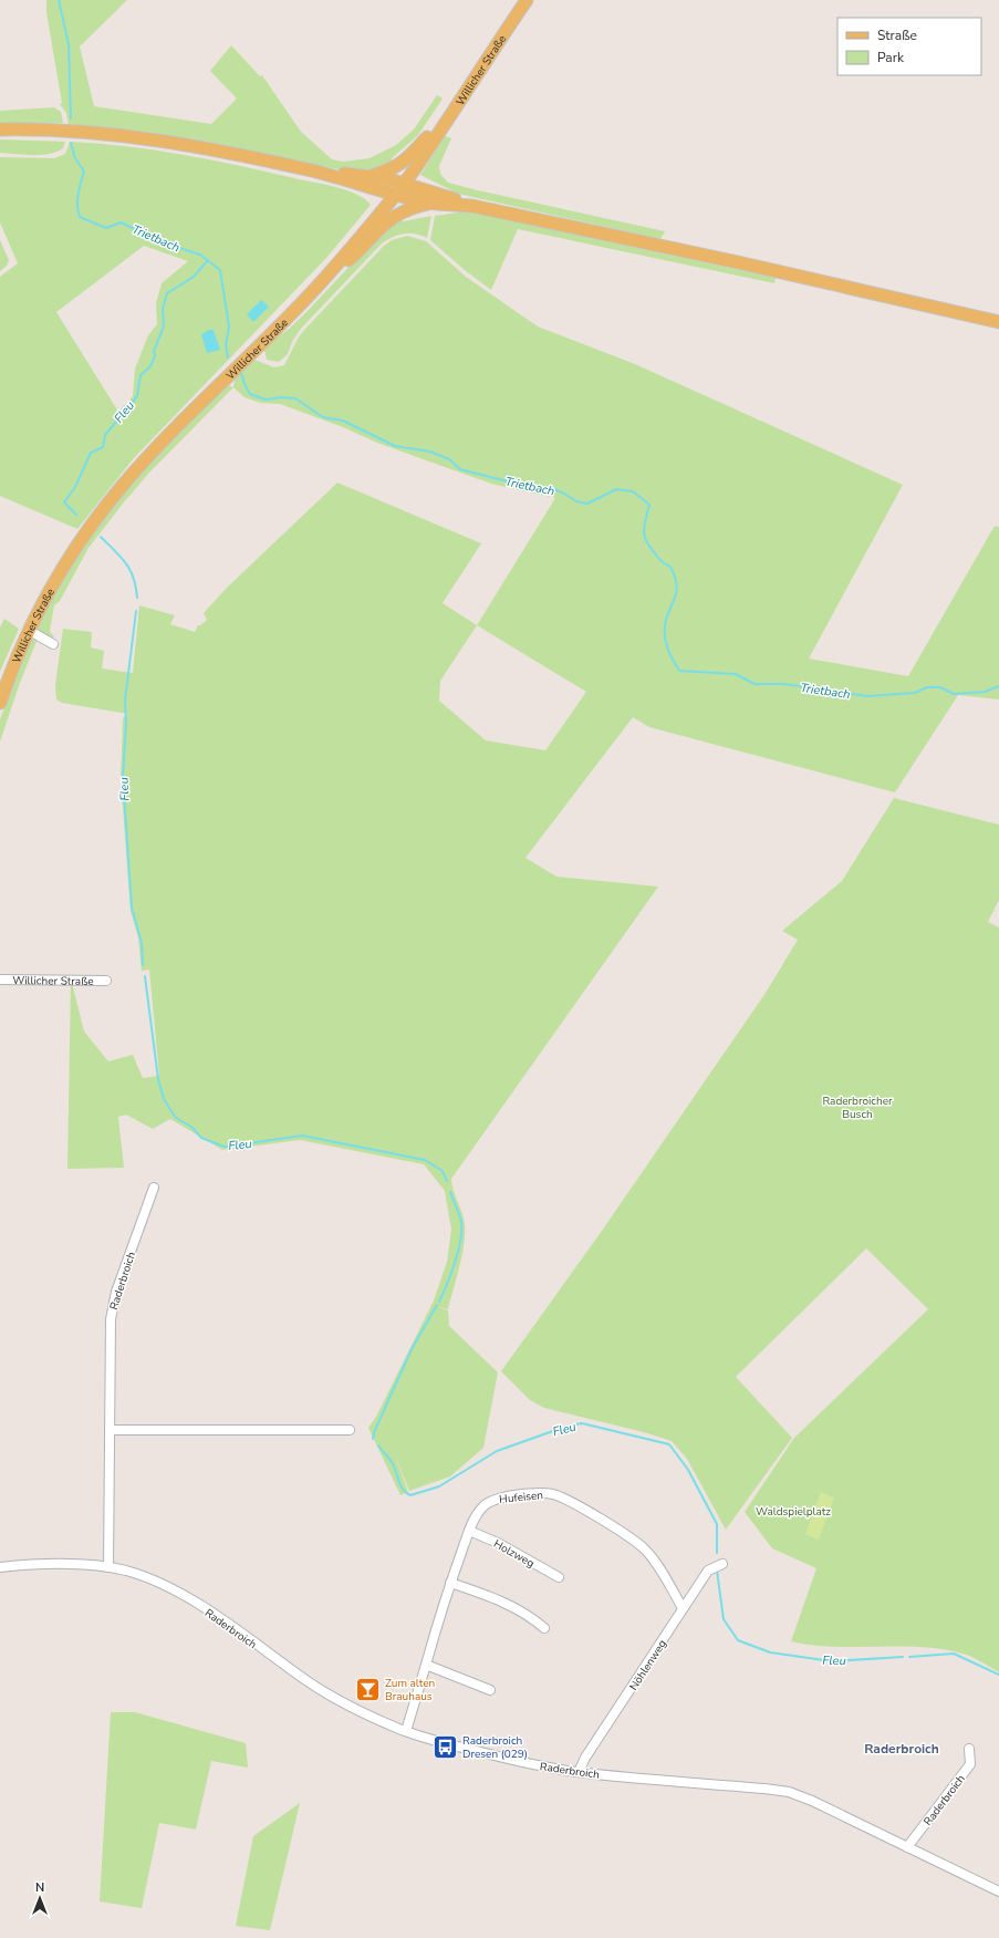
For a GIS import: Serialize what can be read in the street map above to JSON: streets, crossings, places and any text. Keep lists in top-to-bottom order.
{
  "streets": {
    "main road": ["Willicher Straße"],
    "street": [
      "Raderbroich",
      "Hufeisen",
      "Holzweg",
      "Nöhlenweg"
    ]
  },
  "crossings": [
    ["Raderbroich", "Hufeisen"],
    ["Raderbroich", "Nöhlenweg"],
    ["Hufeisen", "Holzweg"],
    ["Hufeisen", "Nöhlenweg"]
  ],
  "districts": ["Raderbroich"],
  "water": ["Trietbach", "Fleu"],
  "parks": ["Raderbroicher Busch", "Waldspielplatz"],
  "places": {
    "bar": ["Zum alten Brauhaus"],
    "bus stop": ["Raderbroich Dresen (029)"]
  },
  "legend": ["Straße", "Park"],
  "north": "top"
}
